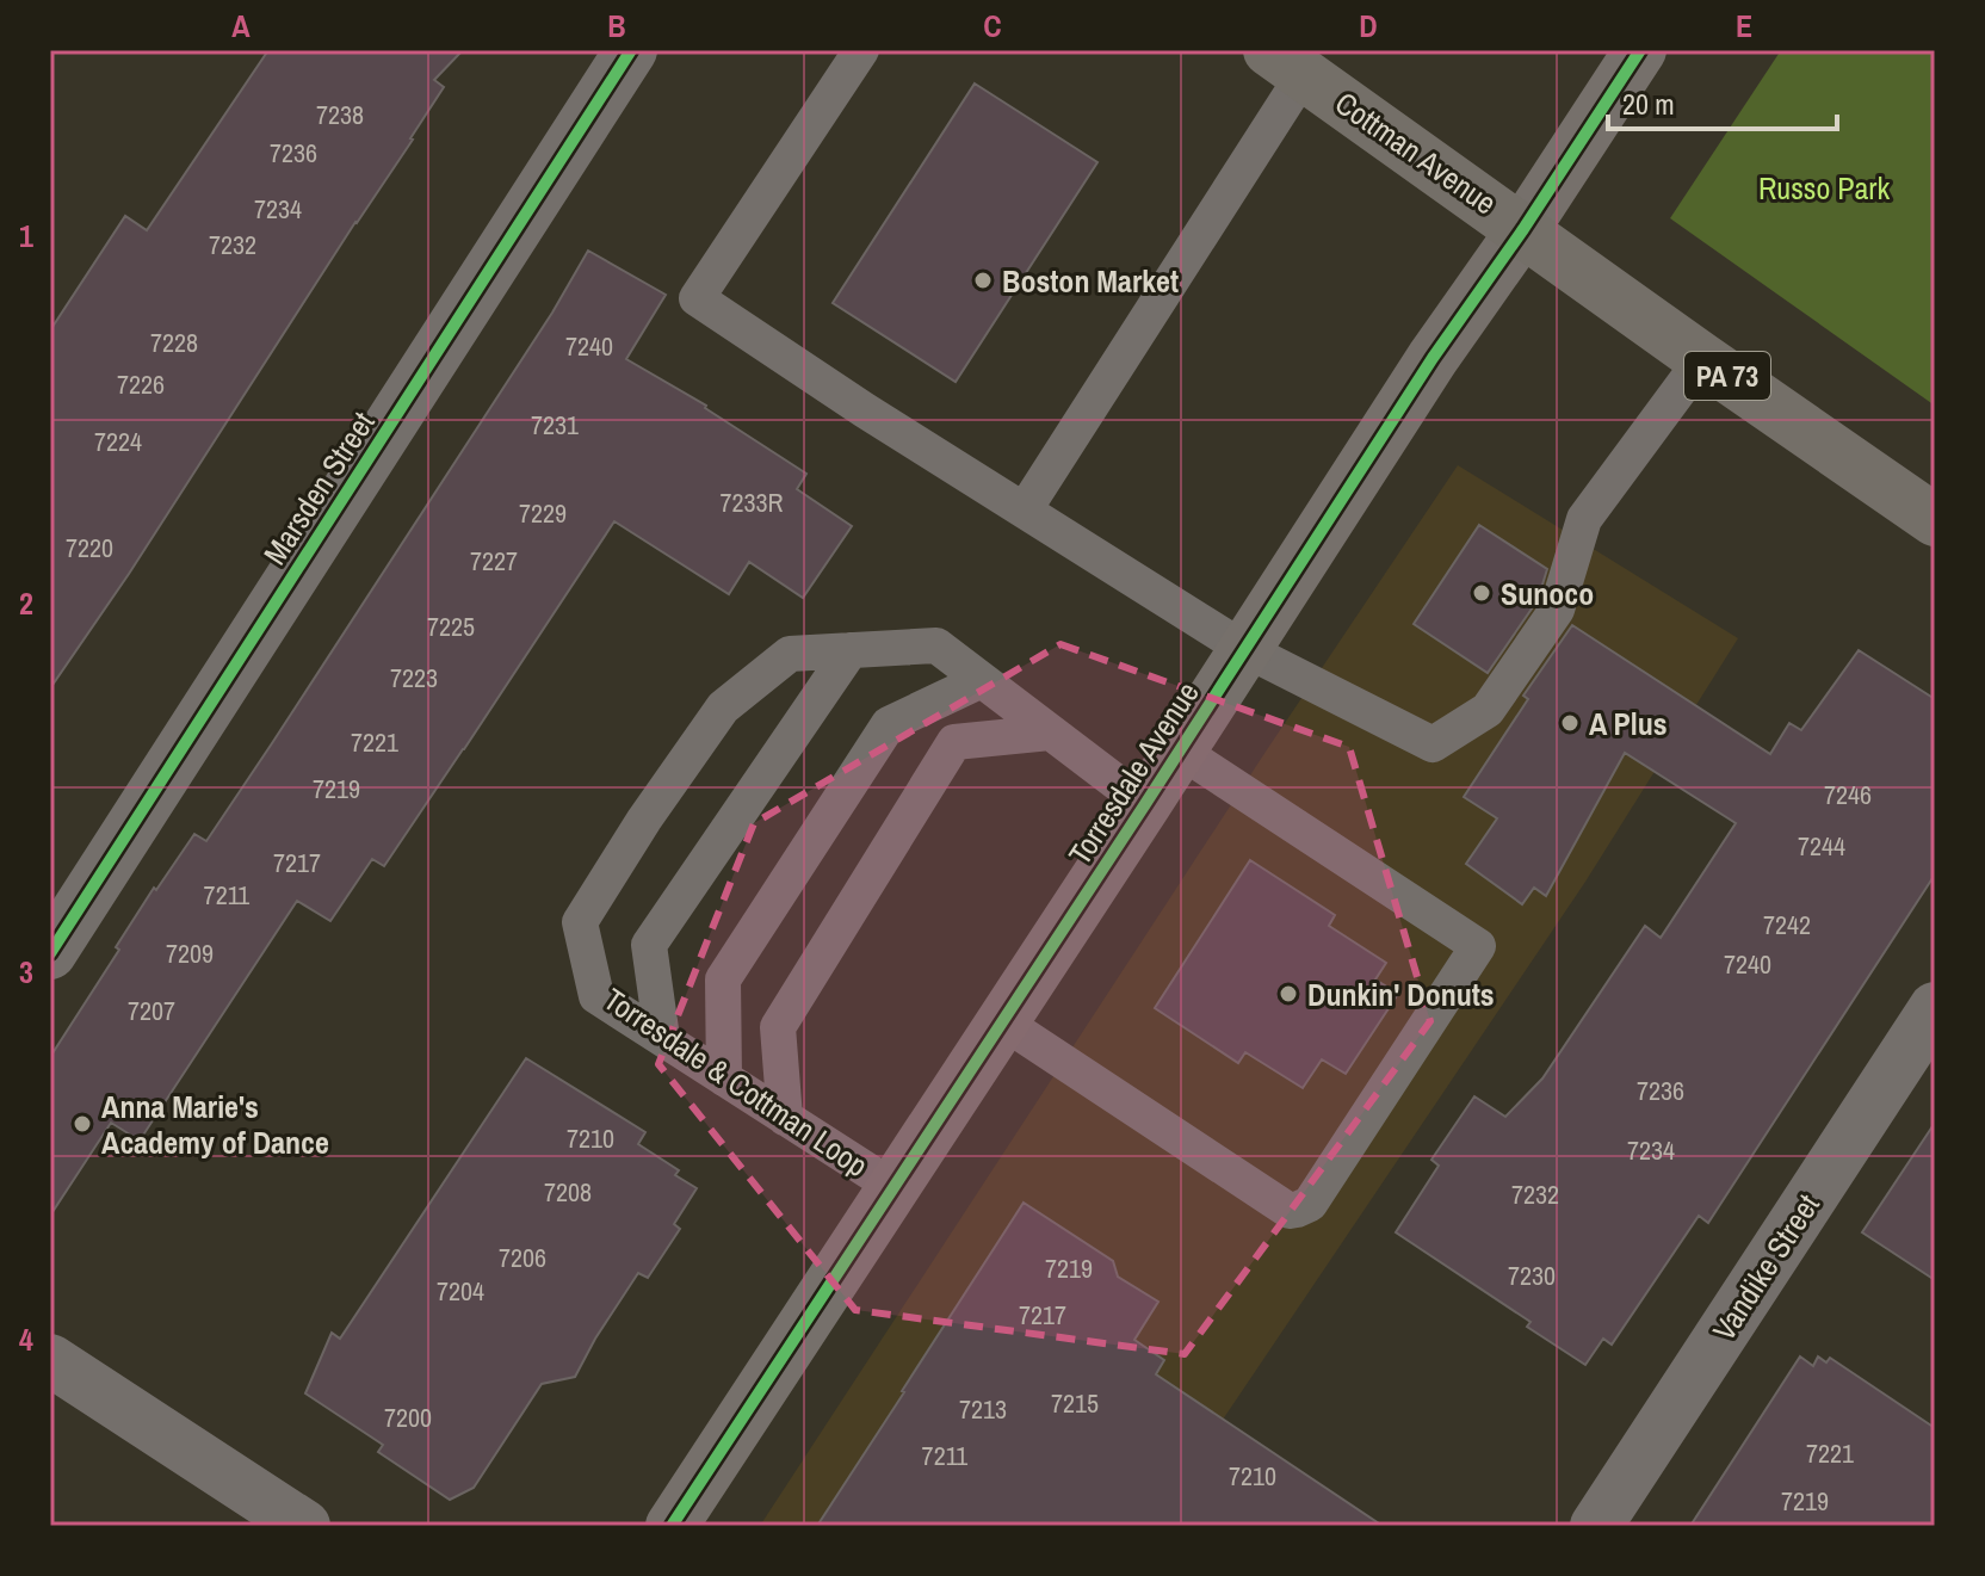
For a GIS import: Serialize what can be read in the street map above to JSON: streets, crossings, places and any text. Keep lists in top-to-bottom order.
{
  "streets": {
    "main road": ["Cottman Avenue", "PA 73", "Torresdale Avenue"],
    "street": ["Marsden Street", "Vandike Street"],
    "lane": ["Torresdale & Cottman Loop"]
  },
  "crossings": [
    ["Cottman Avenue", "Torresdale Avenue"],
    ["Torresdale Avenue", "Torresdale & Cottman Loop"]
  ],
  "parks": ["Russo Park"],
  "places": [
    "Boston Market",
    "Sunoco",
    "A Plus",
    "Dunkin' Donuts",
    "Anna Marie's Academy of Dance"
  ],
  "house_numbers": [
    "7238",
    "7236",
    "7234",
    "7232",
    "7228",
    "7240",
    "7226",
    "7231",
    "7224",
    "7233R",
    "7229",
    "7220",
    "7227",
    "7225",
    "7223",
    "7221",
    "7219",
    "7246",
    "7244",
    "7217",
    "7211",
    "7242",
    "7209",
    "7240",
    "7207",
    "7236",
    "7210",
    "7234",
    "7208",
    "7232",
    "7206",
    "7219",
    "7230",
    "7204",
    "7217",
    "7215",
    "7213",
    "7200",
    "7221",
    "7211",
    "7210",
    "7219"
  ],
  "scale_bar": "20 m",
  "grid": {
    "columns": [
      "A",
      "B",
      "C",
      "D",
      "E"
    ],
    "rows": [
      "1",
      "2",
      "3",
      "4"
    ]
  }
}
